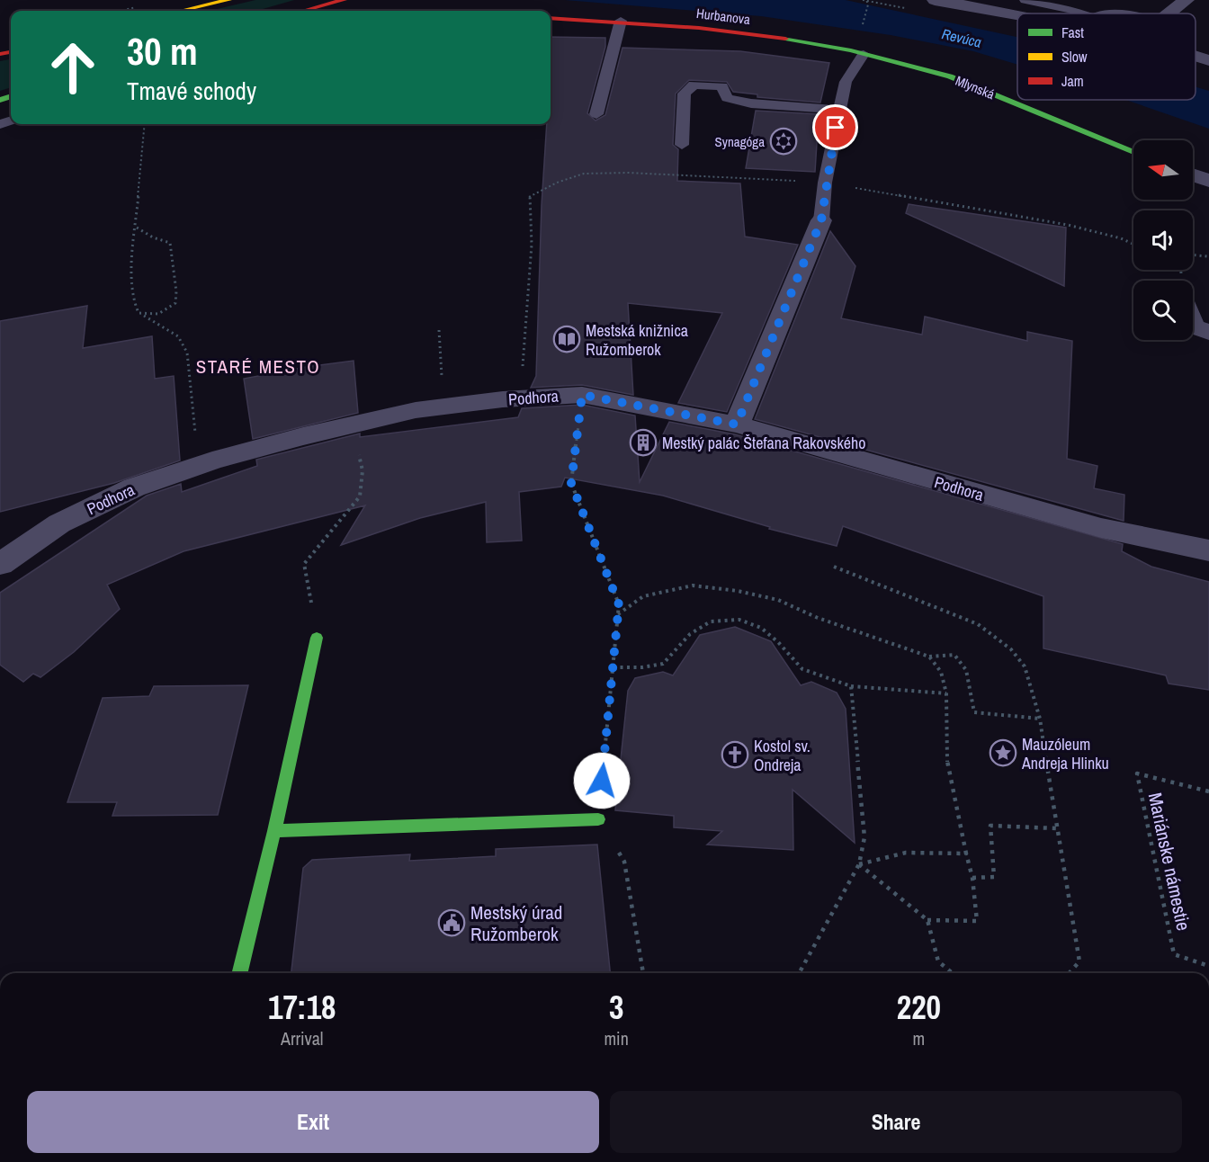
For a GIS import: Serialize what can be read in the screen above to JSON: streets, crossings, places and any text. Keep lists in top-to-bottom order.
{
  "streets": {
    "street": ["Hurbanova", "Mlynská", "Podhora"],
    "path": ["Mariánske námestie"]
  },
  "crossings": [
    ["Hurbanova", "Mlynská"]
  ],
  "districts": ["STARÉ MESTO"],
  "water": ["Revúca"],
  "places": {
    "synagogue": ["Synagóga"],
    "library": ["Mestská knižnica Ružomberok"],
    "building": ["Mestký palác Štefana Rakovského"],
    "place": ["Mauzóleum Andreja Hlinku"],
    "church": ["Kostol sv. Ondreja"],
    "public building": ["Mestský úrad Ružomberok"]
  },
  "legend": ["Fast", "Slow", "Jam"],
  "north": "left",
  "page": {
    "turn": ["30 m", "Tmavé schody"],
    "eta": [
      "17:18",
      "Arrival",
      "3",
      "min",
      "220",
      "m"
    ],
    "buttons": ["Exit", "Share"]
  }
}
